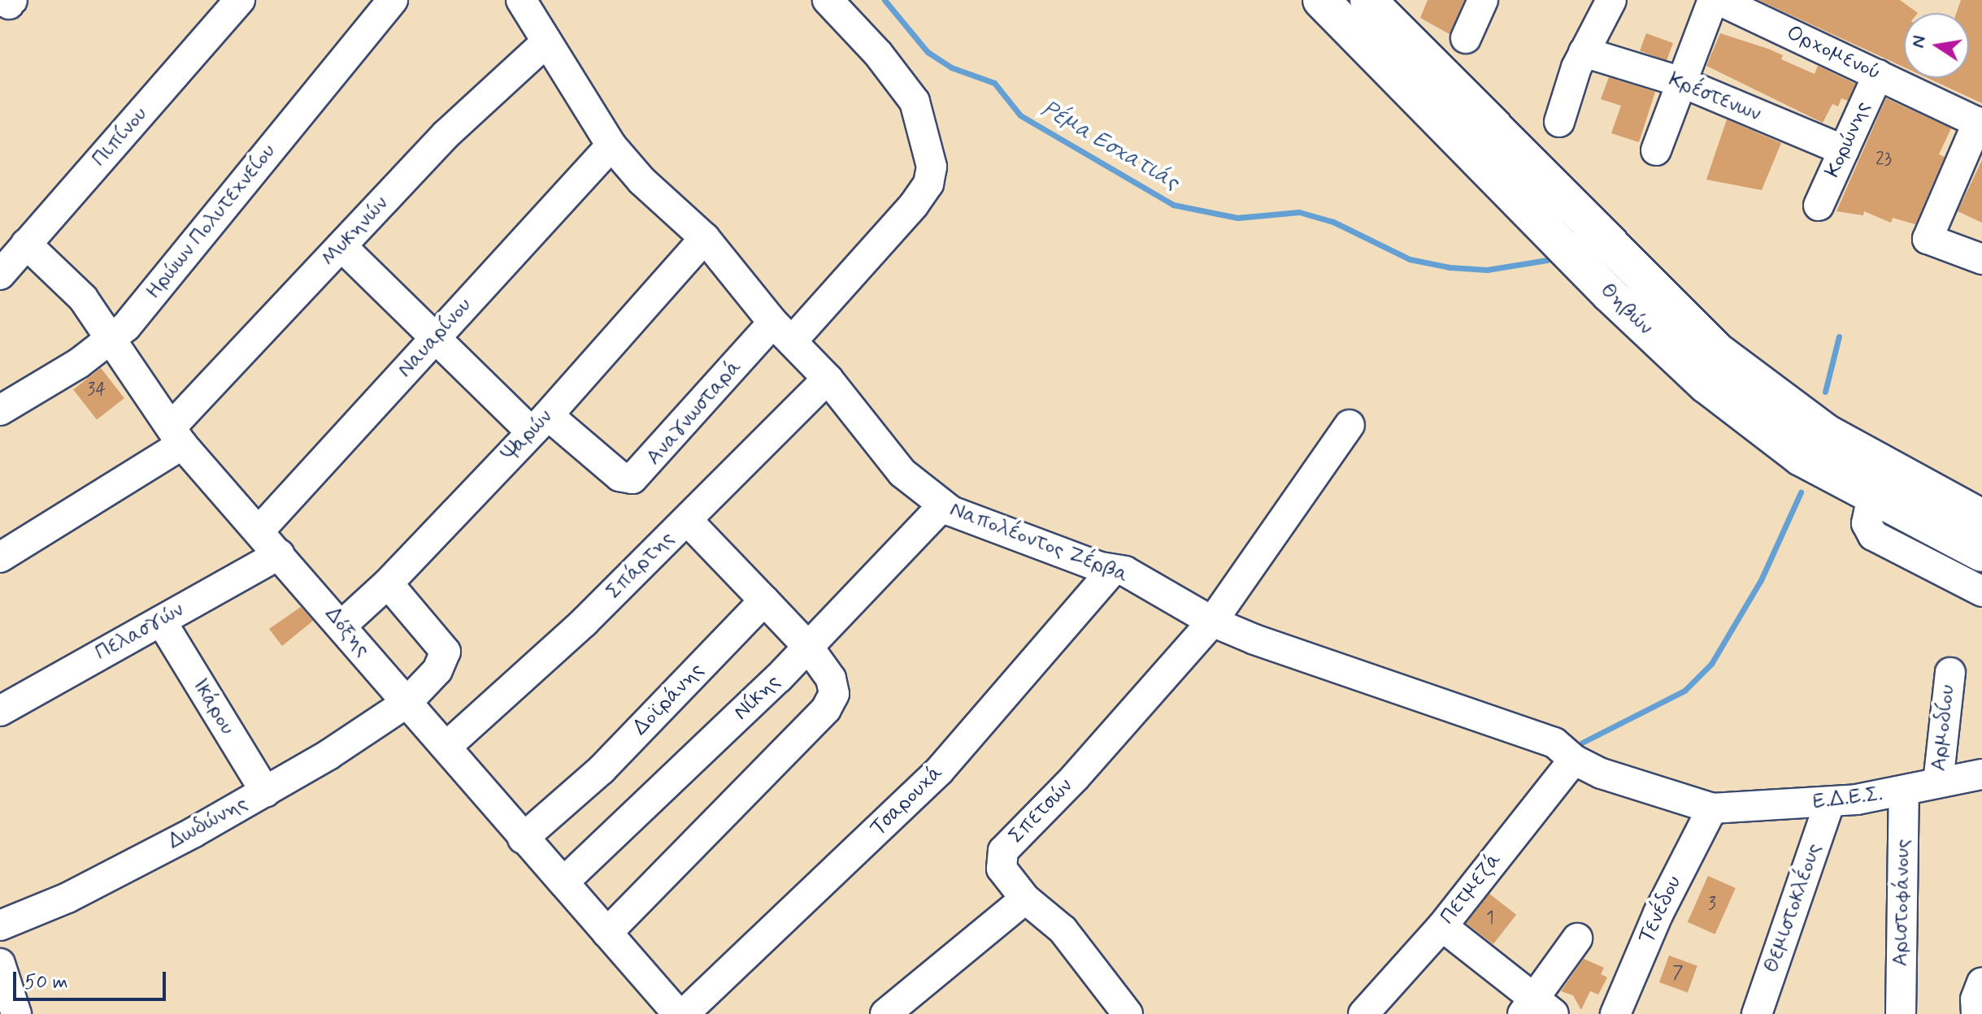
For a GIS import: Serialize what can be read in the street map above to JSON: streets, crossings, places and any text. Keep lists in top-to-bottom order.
{
  "streets": {
    "main road": ["Θηβών"],
    "street": [
      "Ορχομενού",
      "Κρέστενων",
      "Πιπίνου",
      "Κορώνης",
      "Ηρώων Πολυτεχνείου",
      "Μυκηνών",
      "Ναυαρίνου",
      "Αναγνωσταρά",
      "Ψαρών",
      "Ναπολέοντος Ζέρβα",
      "Σπάρτης",
      "Πελασγών",
      "Δόξης",
      "Νίκης",
      "Δοϊράνης",
      "Ικάρου",
      "Αρμοδίου",
      "Ε.Δ.Ε.Σ.",
      "Τσαρουχά",
      "Σπετσών",
      "Δωδώνης",
      "Πετμεζά",
      "Αριστοφάνους",
      "Θεμιστοκλέους",
      "Τενέδου"
    ]
  },
  "crossings": [
    ["Ορχομενού", "Κορώνης"],
    ["Κρέστενων", "Κορώνης"],
    ["Πιπίνου", "Δόξης"],
    ["Ηρώων Πολυτεχνείου", "Δόξης"],
    ["Μυκηνών", "Αναγνωσταρά"],
    ["Μυκηνών", "Ναπολέοντος Ζέρβα"],
    ["Μυκηνών", "Δόξης"],
    ["Ναυαρίνου", "Αναγνωσταρά"],
    ["Ναυαρίνου", "Ναπολέοντος Ζέρβα"],
    ["Ναυαρίνου", "Δόξης"],
    ["Αναγνωσταρά", "Ψαρών"],
    ["Αναγνωσταρά", "Ναπολέοντος Ζέρβα"],
    ["Ψαρών", "Ναπολέοντος Ζέρβα"],
    ["Ψαρών", "Δόξης"],
    ["Ψαρών", "Δωδώνης"],
    ["Ναπολέοντος Ζέρβα", "Σπάρτης"],
    ["Ναπολέοντος Ζέρβα", "Νίκης"],
    ["Ναπολέοντος Ζέρβα", "Ε.Δ.Ε.Σ."],
    ["Ναπολέοντος Ζέρβα", "Τσαρουχά"],
    ["Ναπολέοντος Ζέρβα", "Σπετσών"],
    ["Ναπολέοντος Ζέρβα", "Πετμεζά"],
    ["Ναπολέοντος Ζέρβα", "Τενέδου"],
    ["Σπάρτης", "Δόξης"],
    ["Πελασγών", "Δόξης"],
    ["Πελασγών", "Ικάρου"],
    ["Δόξης", "Νίκης"],
    ["Δόξης", "Δοϊράνης"],
    ["Δόξης", "Δωδώνης"],
    ["Ικάρου", "Δωδώνης"],
    ["Αρμοδίου", "Ε.Δ.Ε.Σ."],
    ["Ε.Δ.Ε.Σ.", "Αριστοφάνους"],
    ["Ε.Δ.Ε.Σ.", "Θεμιστοκλέους"],
    ["Ε.Δ.Ε.Σ.", "Τενέδου"]
  ],
  "water": ["Ρέμα Εσχατιάς"],
  "house_numbers": [
    "23",
    "34",
    "3",
    "1",
    "7"
  ],
  "scale_bar": "50 m",
  "north": "left"
}
